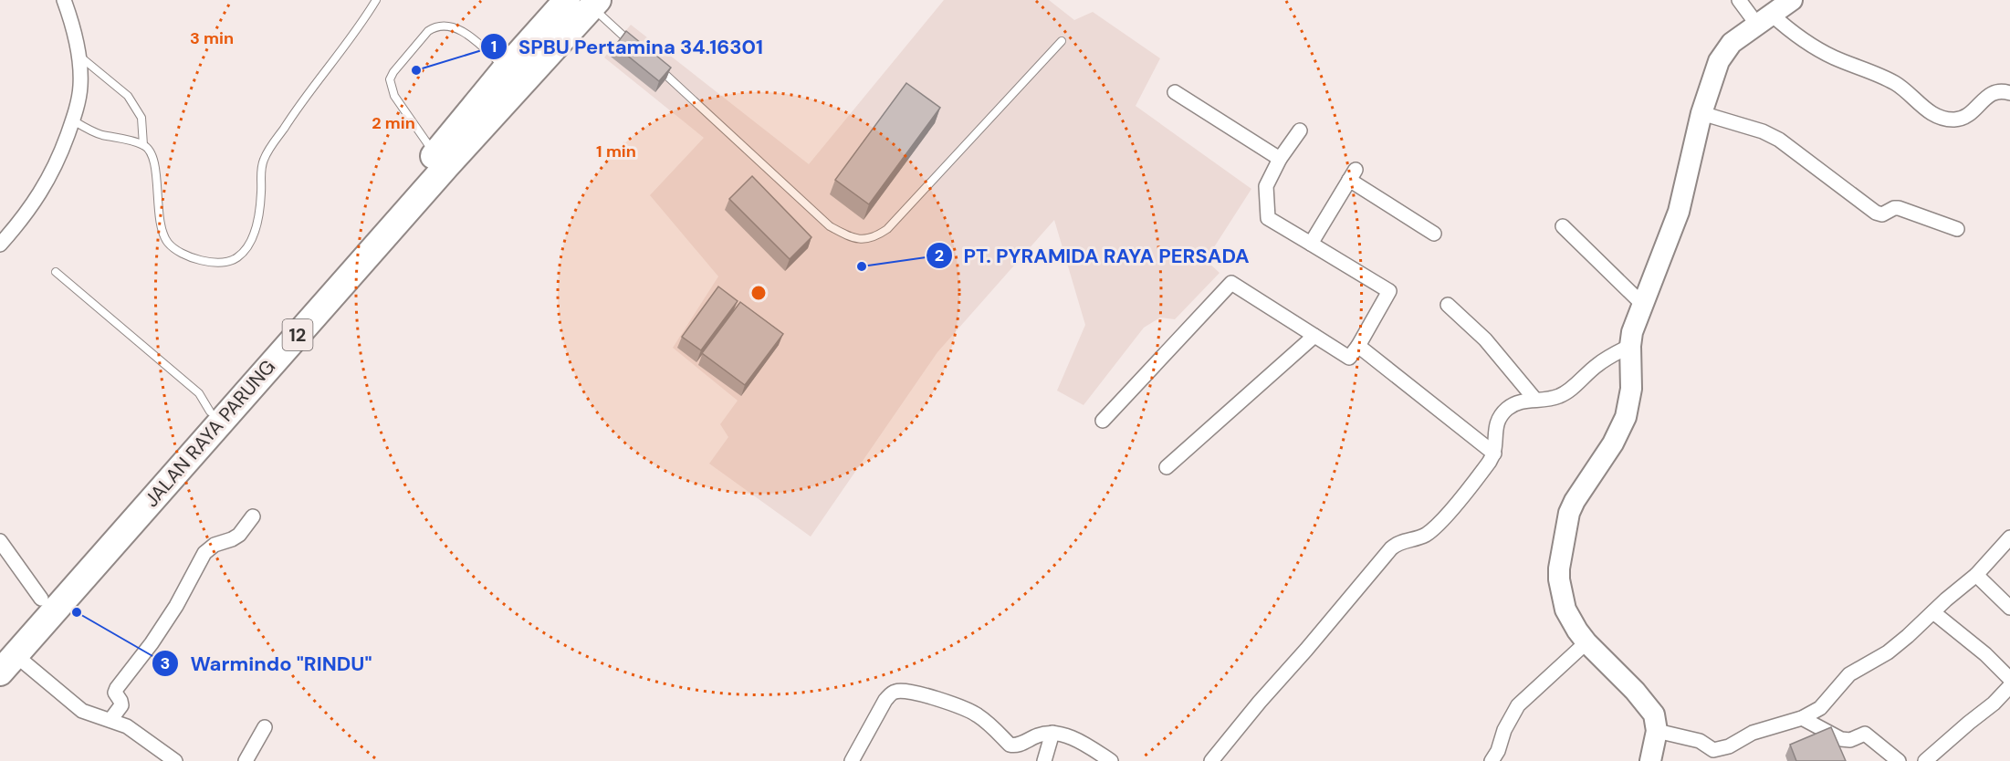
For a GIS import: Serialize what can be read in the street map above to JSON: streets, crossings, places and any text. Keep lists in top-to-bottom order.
{
  "streets": {
    "highway": ["12", "JALAN RAYA PARUNG"]
  },
  "places": ["SPBU Pertamina 34.16301", "PT. PYRAMIDA RAYA PERSADA", "Warmindo \"RINDU\""],
  "rings": ["3 min", "2 min", "1 min"]
}
